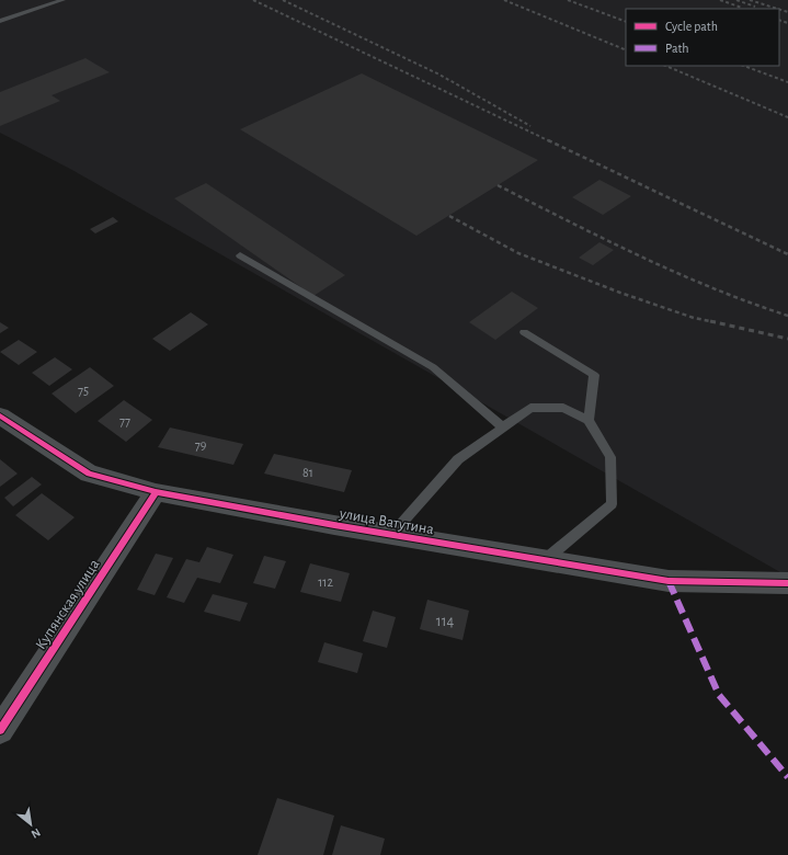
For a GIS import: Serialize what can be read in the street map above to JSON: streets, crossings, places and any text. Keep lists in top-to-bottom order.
{
  "streets": {
    "street": ["улица Ватутина", "Купянская улица"]
  },
  "crossings": [
    ["улица Ватутина", "Купянская улица"]
  ],
  "house_numbers": [
    "75",
    "77",
    "79",
    "81",
    "112",
    "114"
  ],
  "legend": ["Cycle path", "Path"],
  "north": "bottom right"
}
